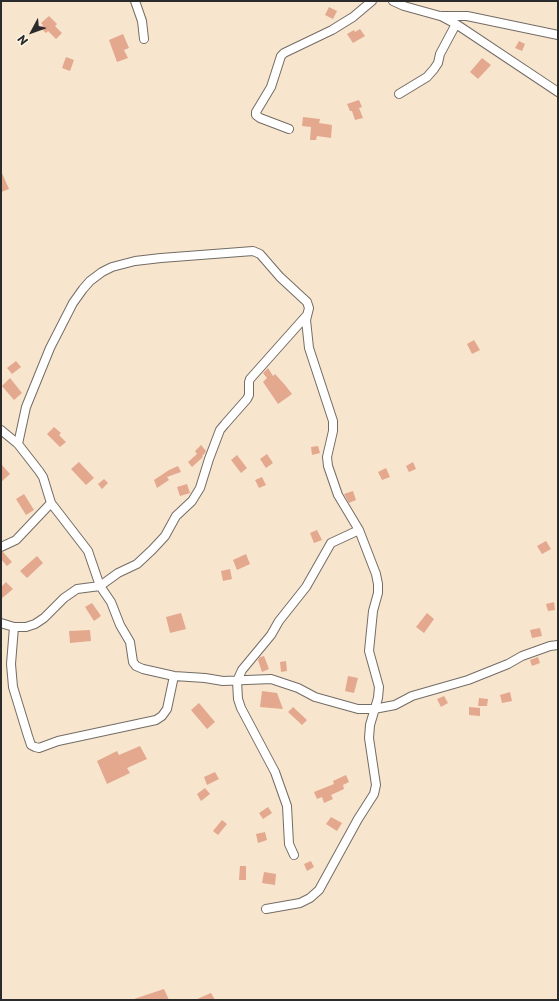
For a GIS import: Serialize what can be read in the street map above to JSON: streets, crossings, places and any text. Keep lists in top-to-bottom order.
{
  "north": "bottom left"
}
